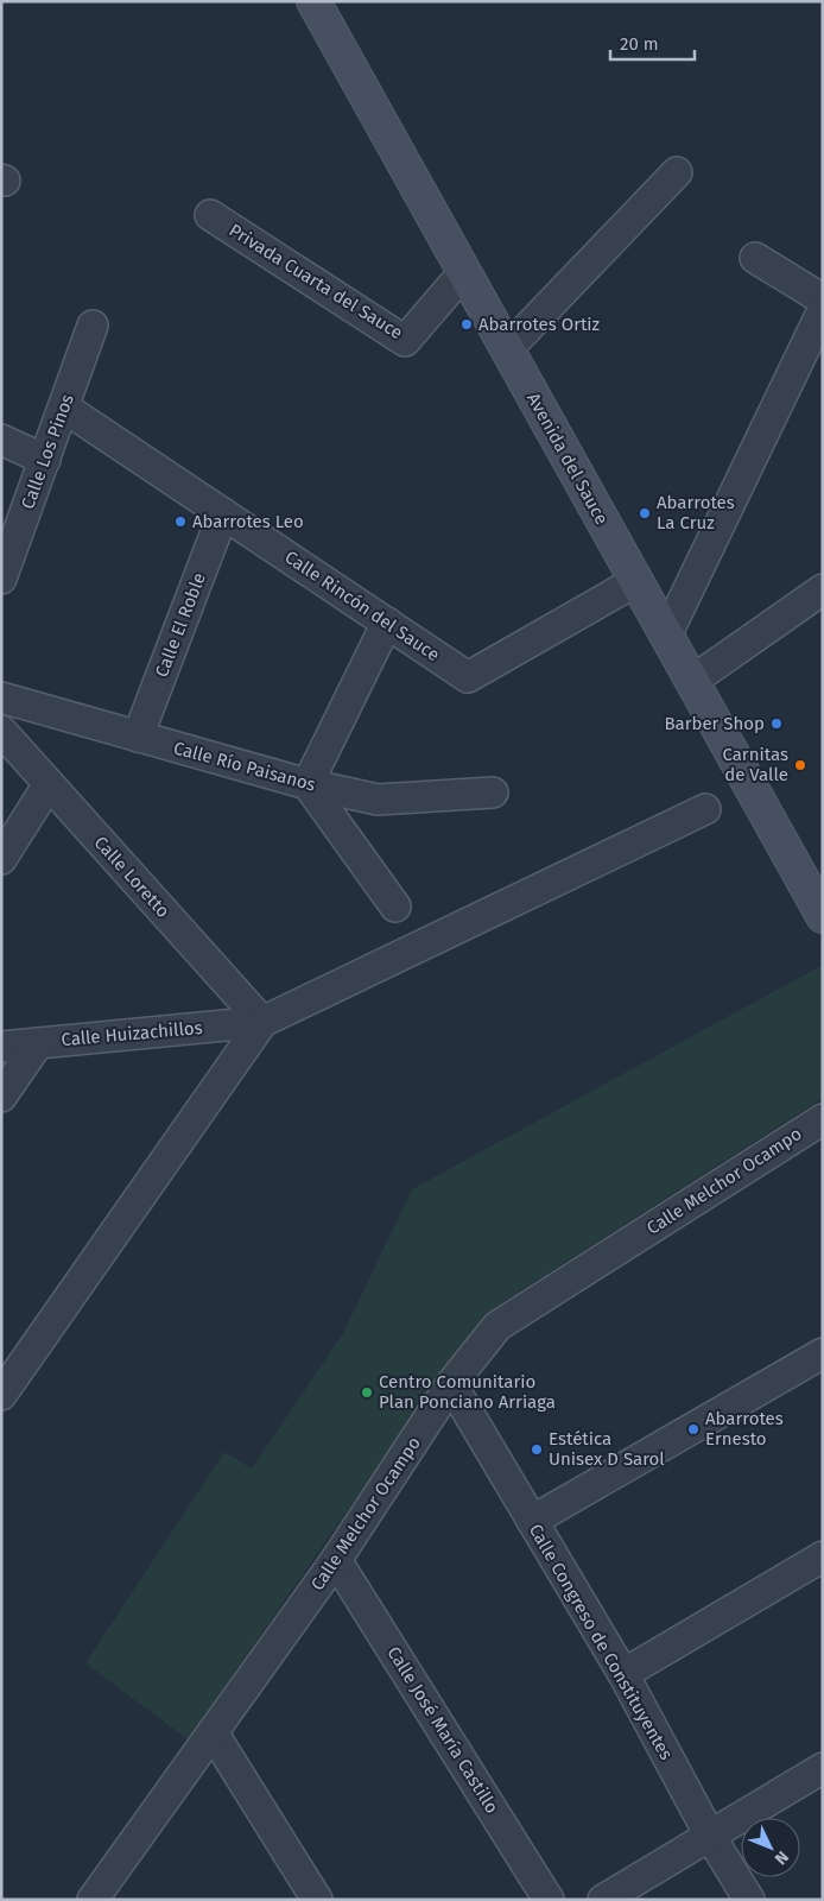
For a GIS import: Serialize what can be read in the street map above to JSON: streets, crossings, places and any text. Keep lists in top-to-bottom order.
{
  "streets": {
    "main road": ["Avenida del Sauce"],
    "street": [
      "Privada Cuarta del Sauce",
      "Calle Los Pinos",
      "Calle Rincón del Sauce",
      "Calle El Roble",
      "Calle Río Paisanos",
      "Calle Loretto",
      "Calle Huizachillos",
      "Calle Melchor Ocampo",
      "Calle Congreso de Constituyentes",
      "Calle José María Castillo"
    ]
  },
  "crossings": [
    ["Privada Cuarta del Sauce", "Avenida del Sauce"],
    ["Calle Los Pinos", "Calle Rincón del Sauce"],
    ["Avenida del Sauce", "Calle Rincón del Sauce"],
    ["Calle Rincón del Sauce", "Calle El Roble"],
    ["Calle El Roble", "Calle Río Paisanos"],
    ["Calle Loretto", "Calle Huizachillos"],
    ["Calle Melchor Ocampo", "Calle Congreso de Constituyentes"],
    ["Calle Melchor Ocampo", "Calle José María Castillo"]
  ],
  "places": [
    "Abarrotes Ortiz",
    "Abarrotes La Cruz",
    "Abarrotes Leo",
    "Barber Shop",
    "Carnitas de Valle",
    "Centro Comunitario Plan Ponciano Arriaga",
    "Abarrotes Ernesto",
    "Estética Unisex D Sarol"
  ],
  "scale_bar": "20 m",
  "north": "bottom right"
}
